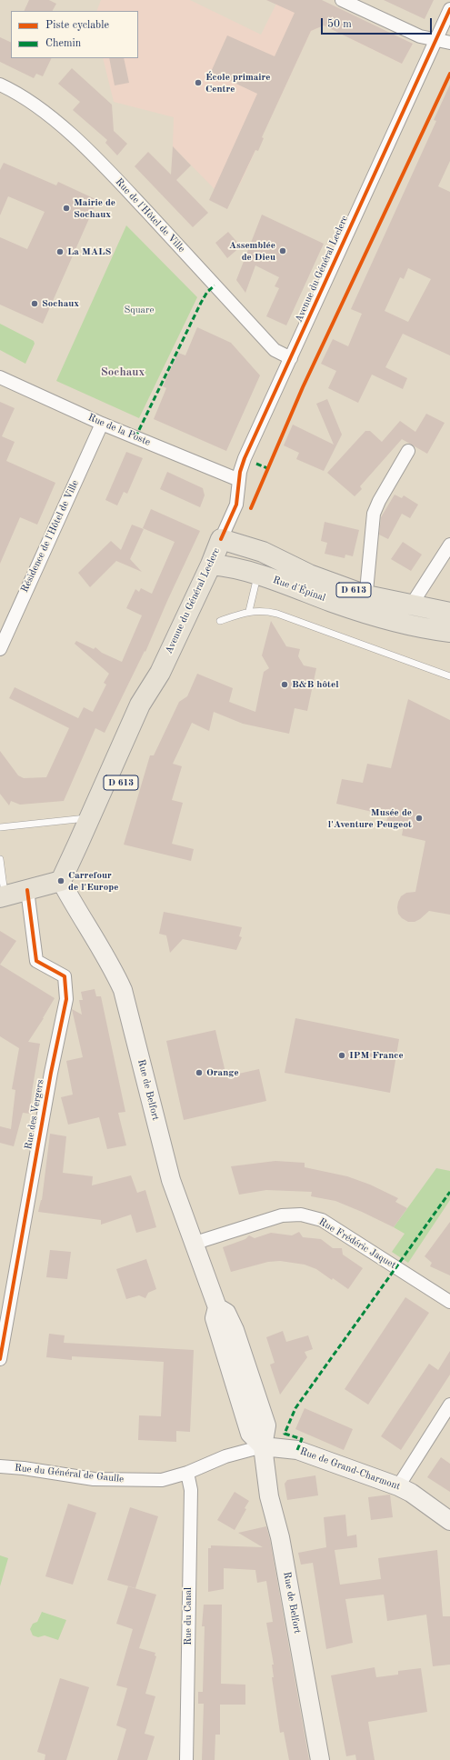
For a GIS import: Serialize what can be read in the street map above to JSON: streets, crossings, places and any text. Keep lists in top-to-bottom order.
{
  "streets": {
    "main road": [
      "Avenue du Général Leclerc",
      "Rue d'Épinal",
      "D 613",
      "Rue de Belfort",
      "Rue de Grand-Charmont"
    ],
    "street": [
      "Rue de l'Hôtel de Ville",
      "Rue de la Poste",
      "Résidence de l'Hôtel de Ville",
      "Rue des Vergers",
      "Rue Frédéric Jaquet",
      "Rue du Général de Gaulle",
      "Rue du Canal"
    ]
  },
  "crossings": [
    ["Rue de l'Hôtel de Ville", "Avenue du Général Leclerc"],
    ["Avenue du Général Leclerc", "Rue de la Poste"],
    ["Avenue du Général Leclerc", "Rue d'Épinal"],
    ["Avenue du Général Leclerc", "Rue de Belfort"],
    ["Rue de la Poste", "Résidence de l'Hôtel de Ville"],
    ["Rue de Belfort", "Rue Frédéric Jaquet"],
    ["Rue de Belfort", "Rue de Grand-Charmont"],
    ["Rue de Belfort", "Rue du Général de Gaulle"],
    ["Rue de Grand-Charmont", "Rue du Général de Gaulle"],
    ["Rue du Général de Gaulle", "Rue du Canal"]
  ],
  "districts": ["Sochaux"],
  "parks": ["Square"],
  "places": [
    "École primaire Centre",
    "Mairie de Sochaux",
    "Assemblée de Dieu",
    "La MALS",
    "Sochaux",
    "B&B hôtel",
    "Musée de l'Aventure Peugeot",
    "Carrefour de l'Europe",
    "IPM France",
    "Orange"
  ],
  "legend": ["Piste cyclable", "Chemin"],
  "scale_bar": "50 m"
}
